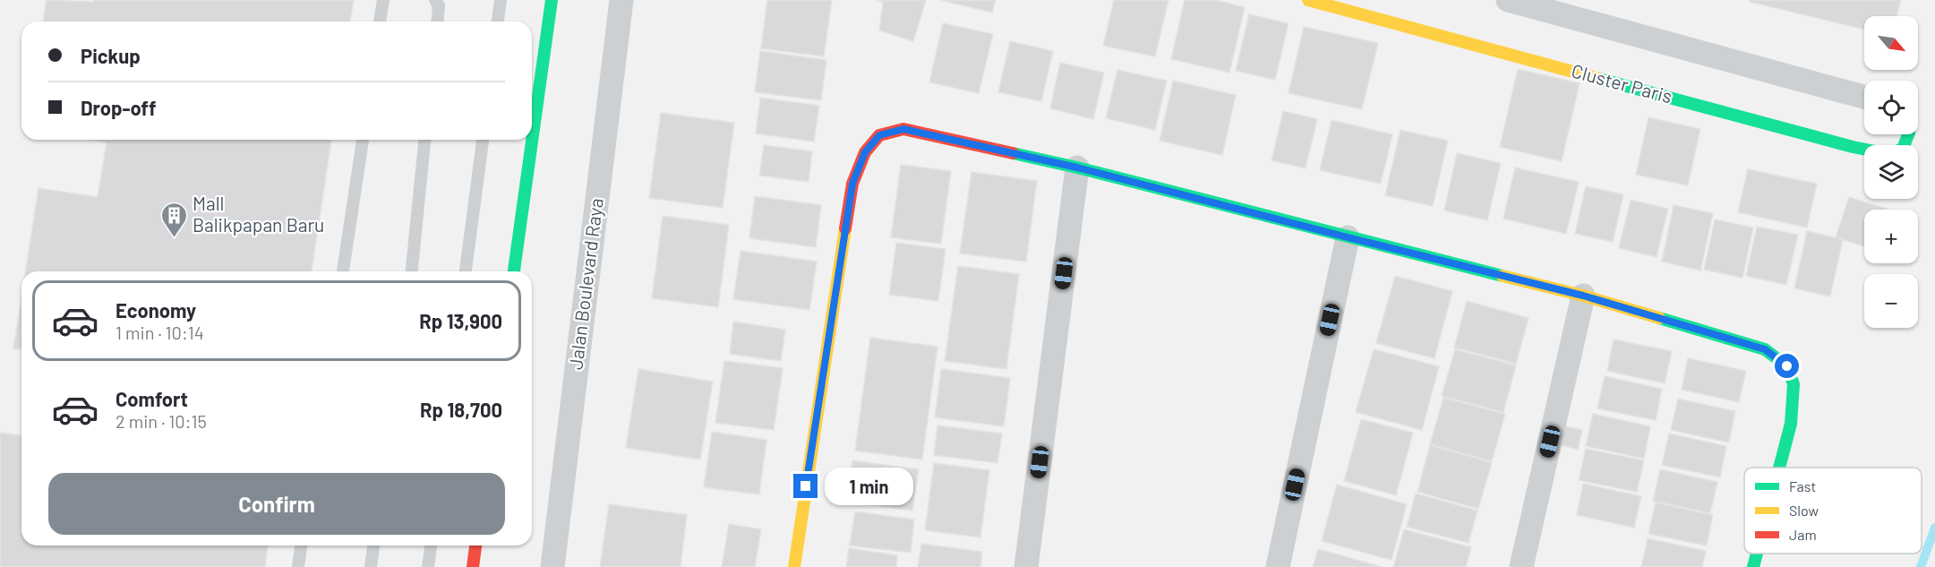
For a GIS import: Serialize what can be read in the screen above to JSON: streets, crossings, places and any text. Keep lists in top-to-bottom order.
{
  "streets": {
    "street": ["Cluster Paris", "Jalan Boulevard Raya"]
  },
  "places": {
    "building": ["Mall Balikpapan Baru"]
  },
  "legend": ["Fast", "Slow", "Jam"],
  "north": "bottom right",
  "page": {
    "map_buttons": ["+", "−"],
    "banner": ["Pickup", "Drop-off"],
    "list": [
      {
        "name": "Economy",
        "note": "1 min · 10:14",
        "value": "Rp 13,900"
      },
      {
        "name": "Comfort",
        "note": "2 min · 10:15",
        "value": "Rp 18,700"
      }
    ],
    "buttons": "Confirm",
    "bubble": "1 min"
  }
}
